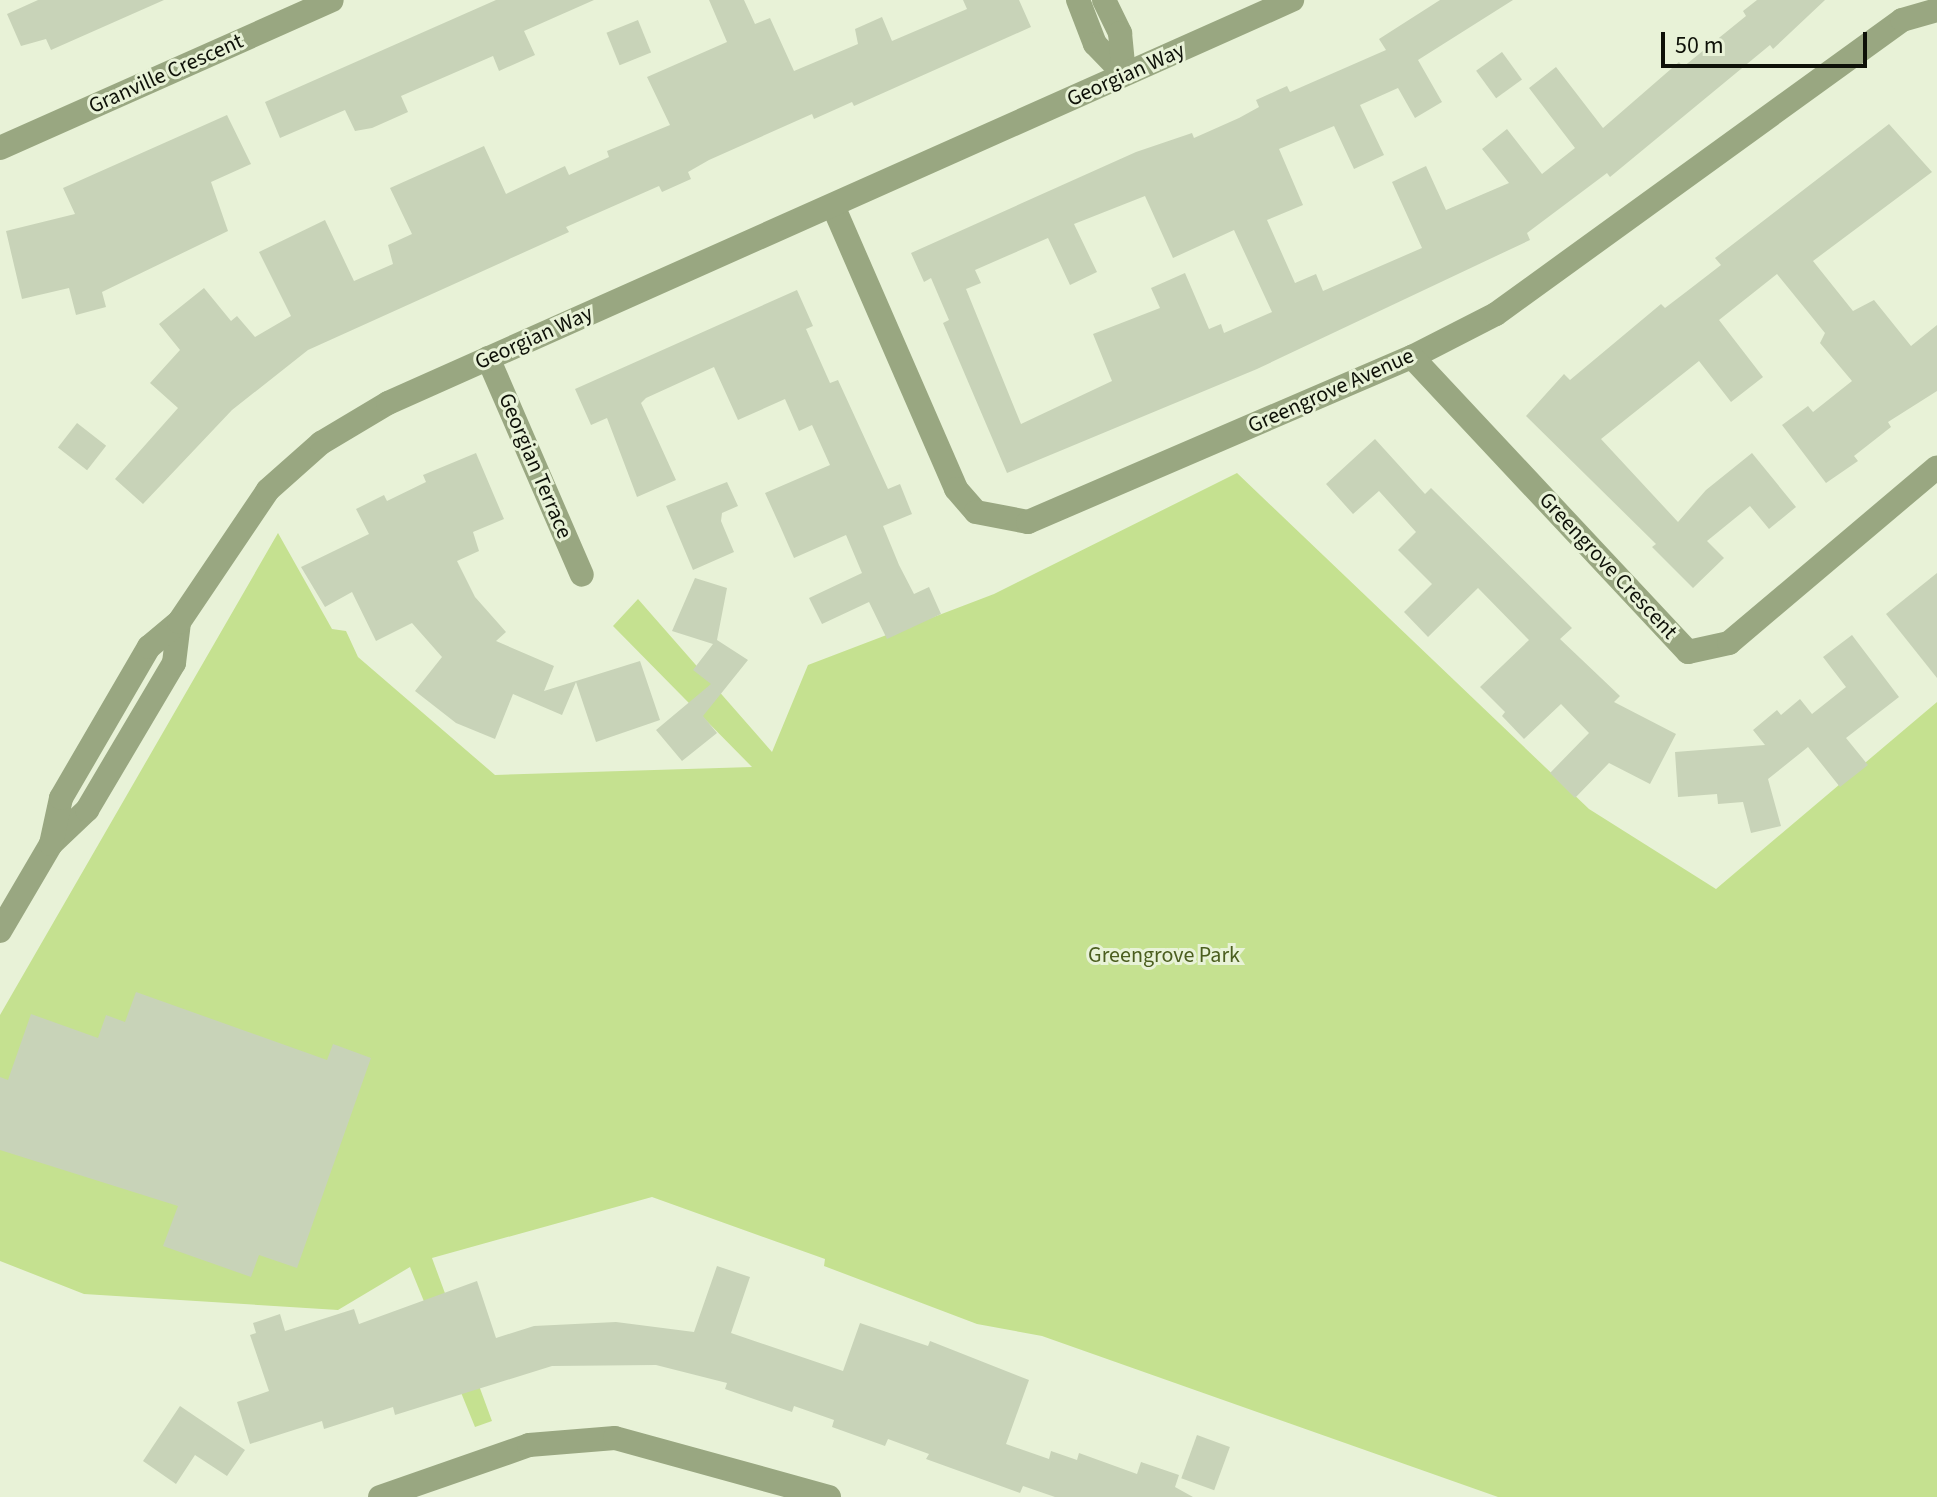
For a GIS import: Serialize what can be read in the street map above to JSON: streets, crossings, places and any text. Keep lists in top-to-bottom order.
{
  "streets": {
    "street": [
      "Granville Crescent",
      "Georgian Way",
      "Greengrove Avenue",
      "Georgian Terrace",
      "Greengrove Crescent"
    ]
  },
  "crossings": [
    ["Georgian Way", "Greengrove Avenue"],
    ["Georgian Way", "Georgian Terrace"],
    ["Greengrove Avenue", "Greengrove Crescent"]
  ],
  "parks": ["Greengrove Park"],
  "scale_bar": "50 m"
}
